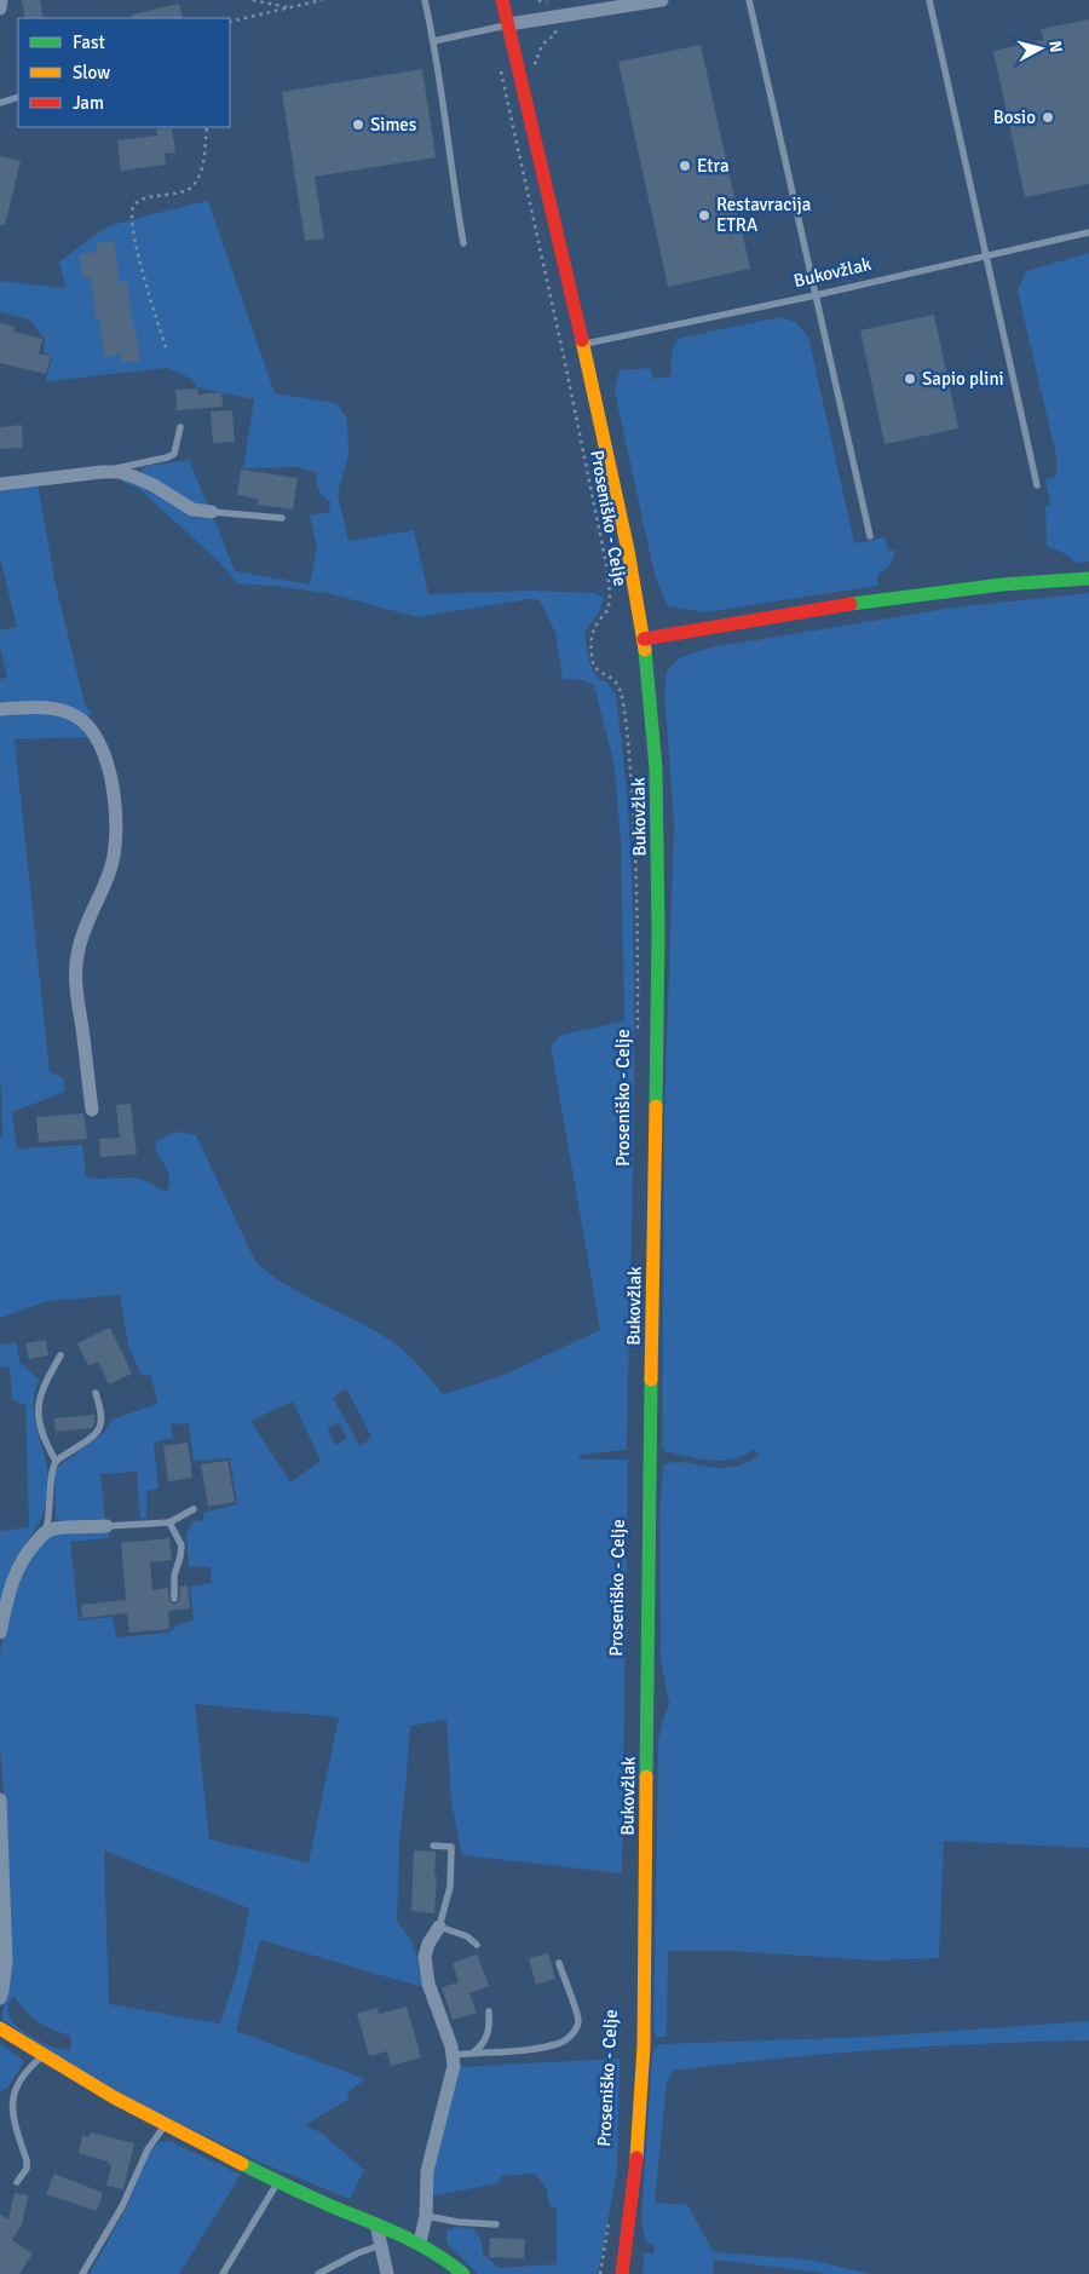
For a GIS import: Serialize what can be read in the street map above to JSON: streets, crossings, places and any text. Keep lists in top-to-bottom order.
{
  "streets": {
    "main road": ["Bukovžlak"],
    "path": ["Proseniško - Celje"]
  },
  "crossings": [
    ["Bukovžlak", "Proseniško - Celje"]
  ],
  "places": [
    "Bosio",
    "Simes",
    "Etra",
    "Restavracija ETRA",
    "Sapio plini"
  ],
  "legend": ["Fast", "Slow", "Jam"],
  "north": "right"
}
